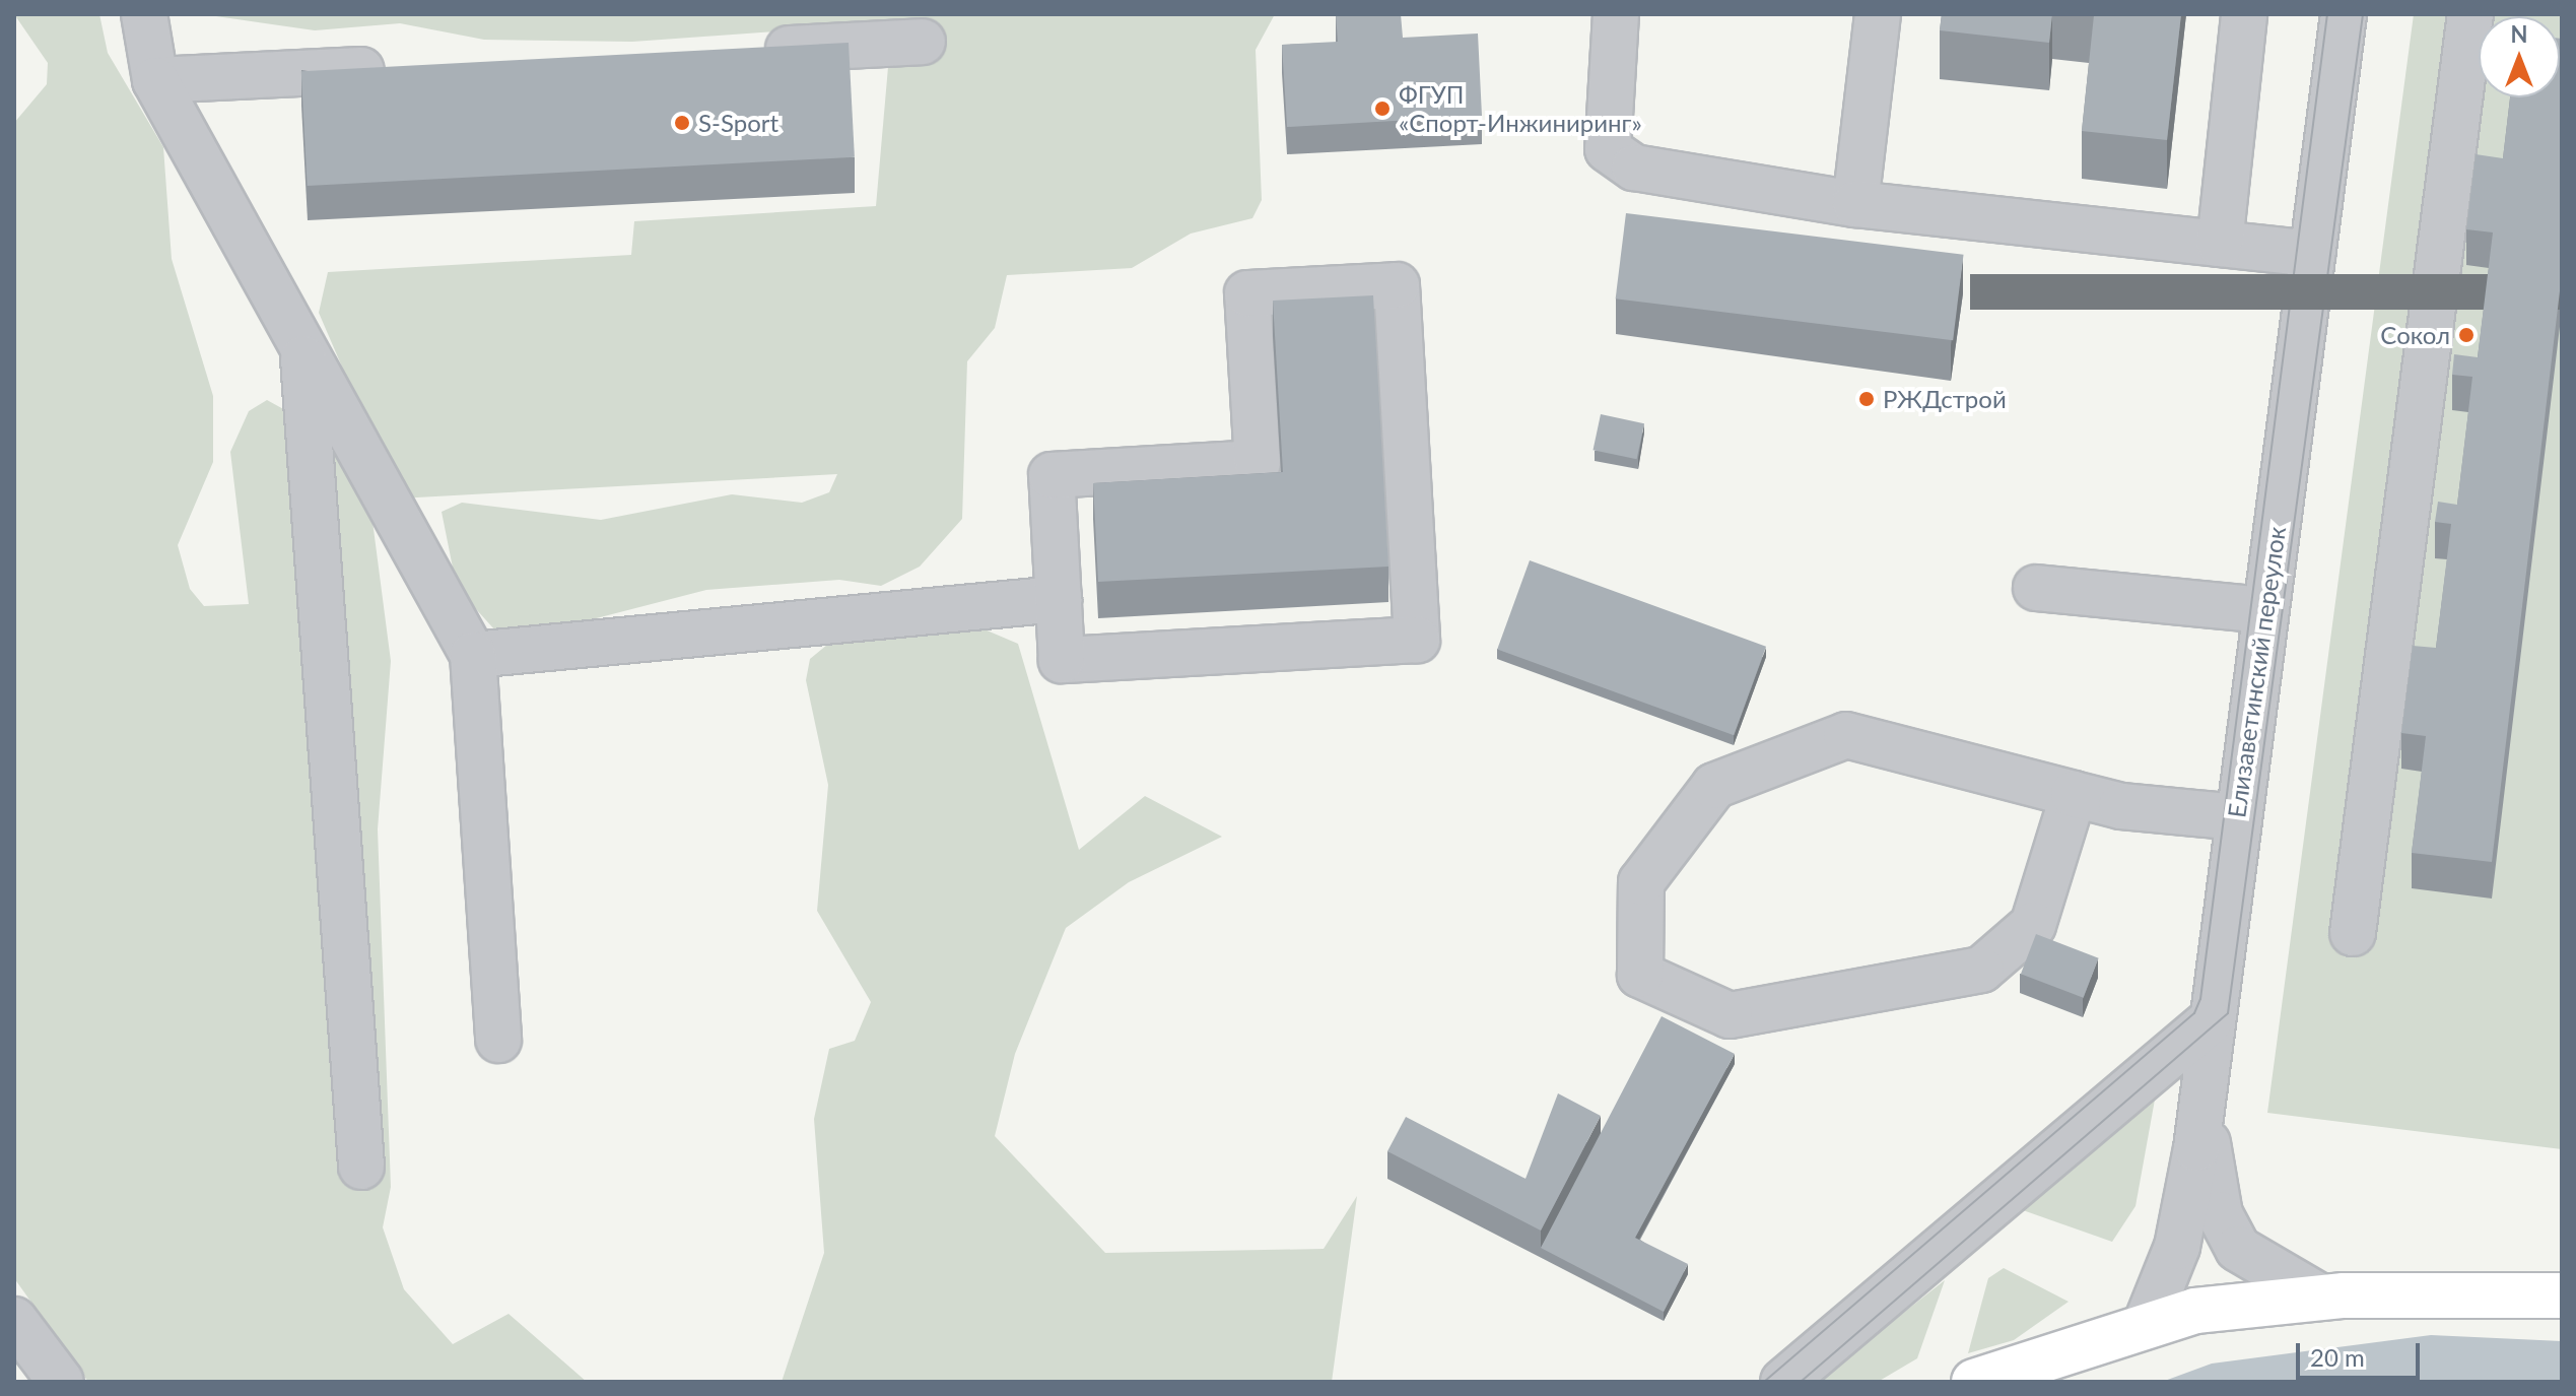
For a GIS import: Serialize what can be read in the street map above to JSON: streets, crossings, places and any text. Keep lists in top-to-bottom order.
{
  "streets": {
    "street": ["Елизаветинский переулок"]
  },
  "places": [
    "ФГУП «Спорт-Инжиниринг»",
    "S-Sport",
    "Сокол",
    "РЖДстрой"
  ],
  "scale_bar": "20 m",
  "north": "top"
}
